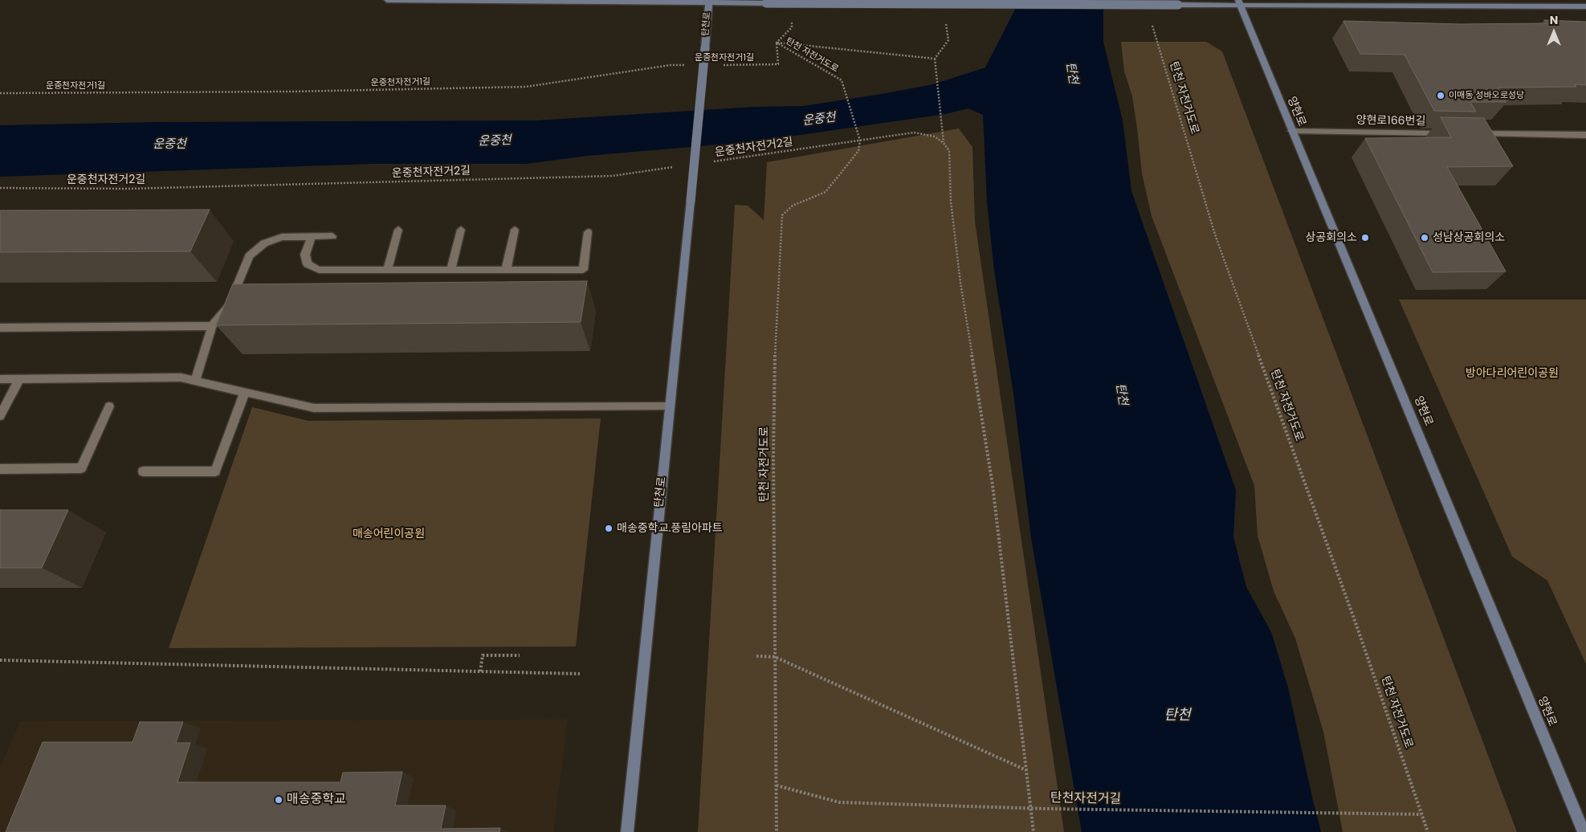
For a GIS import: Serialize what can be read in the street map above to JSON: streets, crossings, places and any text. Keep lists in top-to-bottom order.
{
  "streets": {
    "main road": ["탄천로", "양현로"],
    "lane": ["양현로166번길"],
    "path": [
      "탄천 자전거도로",
      "운중천자전거1길",
      "운중천자전거2길",
      "탄천자전거길"
    ]
  },
  "crossings": [
    ["탄천 자전거도로", "운중천자전거1길"],
    ["탄천 자전거도로", "운중천자전거2길"],
    ["탄천 자전거도로", "탄천자전거길"],
    ["양현로", "양현로166번길"]
  ],
  "water": ["탄천", "운중천"],
  "parks": ["방아다리어린이공원", "매송어린이공원"],
  "places": [
    "이매동 성바오로성당",
    "상공회의소",
    "성남상공회의소",
    "매송중학교.풍림아파트",
    "매송중학교"
  ],
  "north": "top"
}
